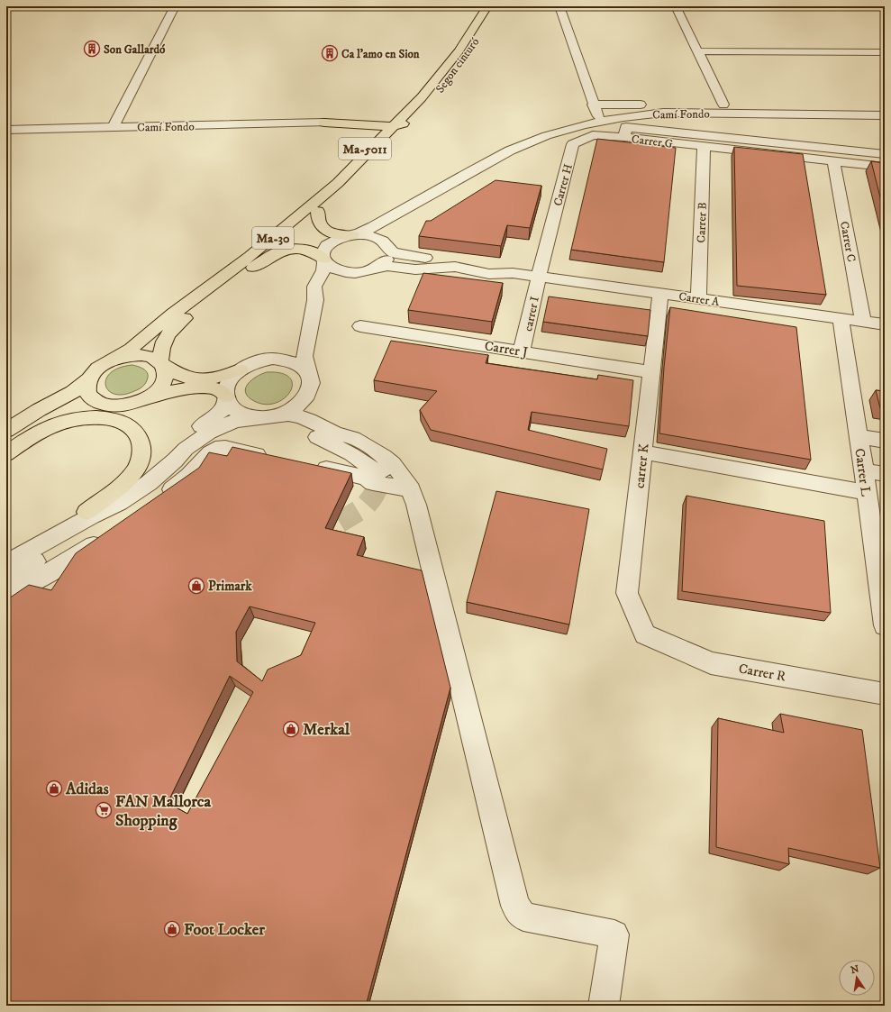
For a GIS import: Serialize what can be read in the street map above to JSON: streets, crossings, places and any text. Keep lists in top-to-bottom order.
{
  "streets": {
    "highway": ["Segon cinturó", "Ma-5011", "Ma-30"],
    "street": [
      "Camí Fondo",
      "Carrer G",
      "Carrer H",
      "Carrer B",
      "Carrer C",
      "Carrer A",
      "carrer I",
      "Carrer J",
      "carrer K",
      "Carrer L",
      "Carrer R"
    ]
  },
  "crossings": [
    ["Segon cinturó", "Ma-5011"],
    ["Segon cinturó", "Ma-30"],
    ["Camí Fondo", "Ma-5011"],
    ["Carrer G", "Carrer H"],
    ["Carrer G", "Carrer B"],
    ["Carrer G", "Carrer C"],
    ["Ma-5011", "Ma-30"],
    ["Carrer H", "Carrer A"],
    ["Carrer H", "carrer I"],
    ["Carrer B", "Carrer A"],
    ["Carrer C", "Carrer A"],
    ["Carrer A", "carrer I"],
    ["Carrer A", "carrer K"],
    ["Carrer A", "Carrer L"],
    ["carrer I", "Carrer J"],
    ["Carrer J", "carrer K"],
    ["carrer K", "Carrer R"]
  ],
  "places": {
    "building": ["Son Gallardó", "Ca l'amo en Sion"],
    "shop": [
      "Primark",
      "Merkal",
      "Adidas",
      "Foot Locker"
    ],
    "supermarket": ["FAN Mallorca Shopping"]
  },
  "north": "top"
}
